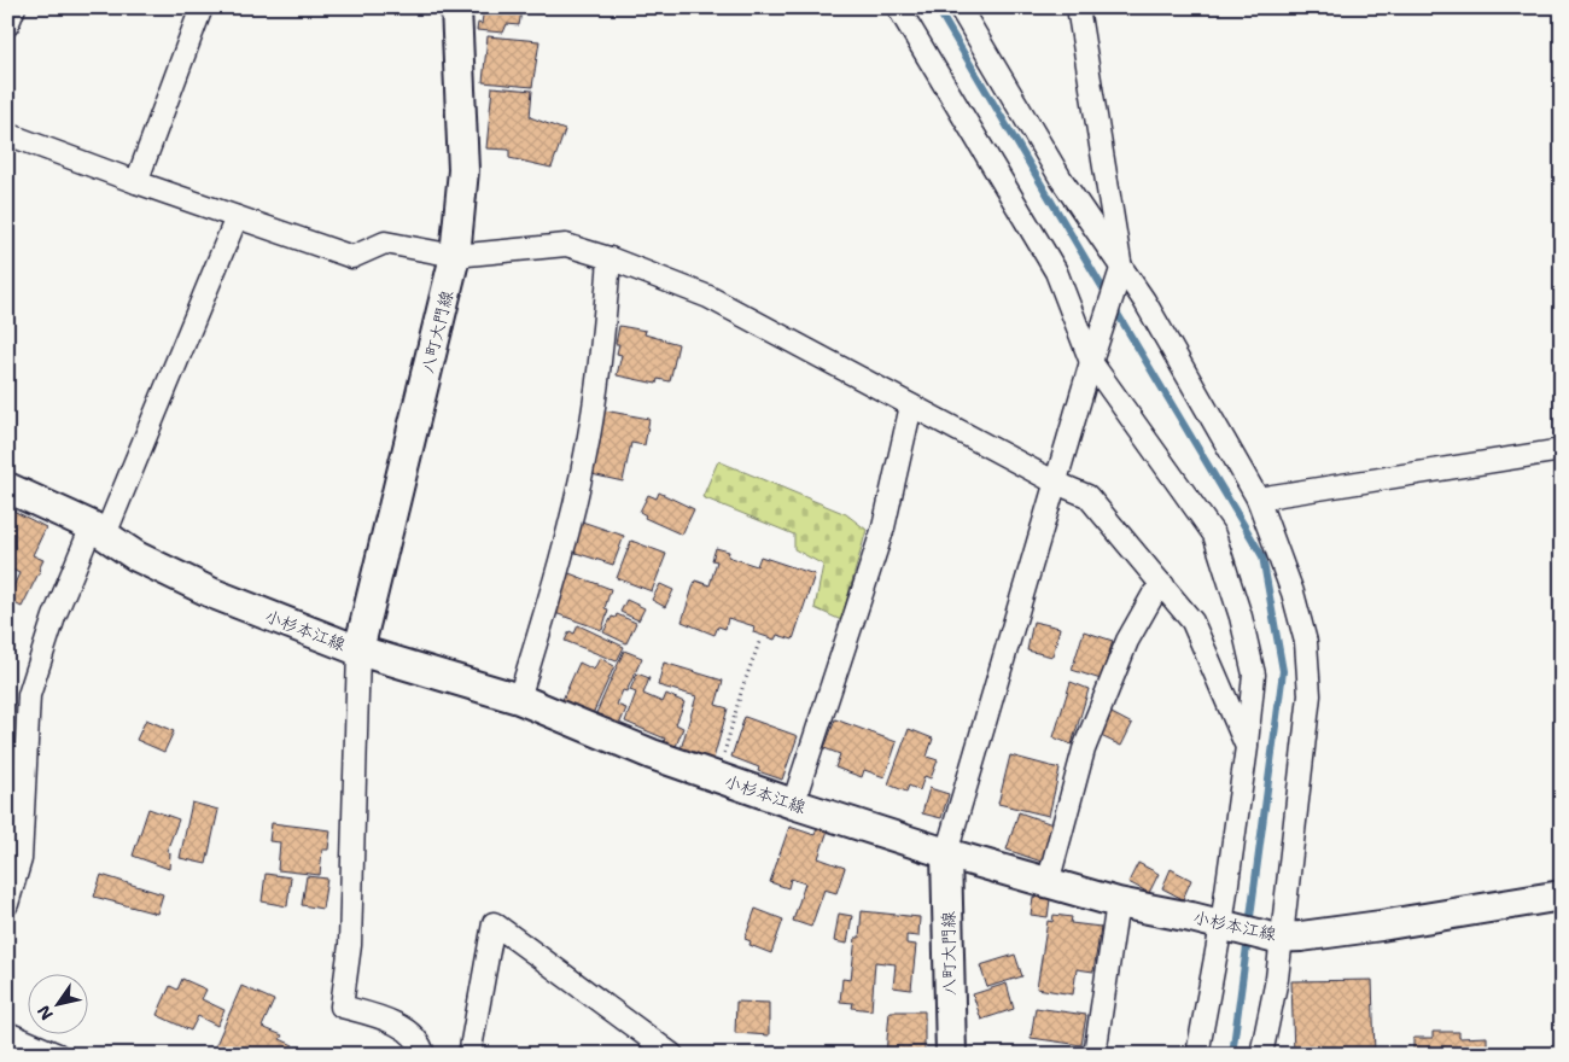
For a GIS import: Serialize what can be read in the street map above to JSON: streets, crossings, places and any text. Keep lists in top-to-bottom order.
{
  "streets": {
    "main road": ["八町大門線", "小杉本江線"]
  },
  "crossings": [
    ["八町大門線", "小杉本江線"]
  ],
  "north": "bottom left"
}
